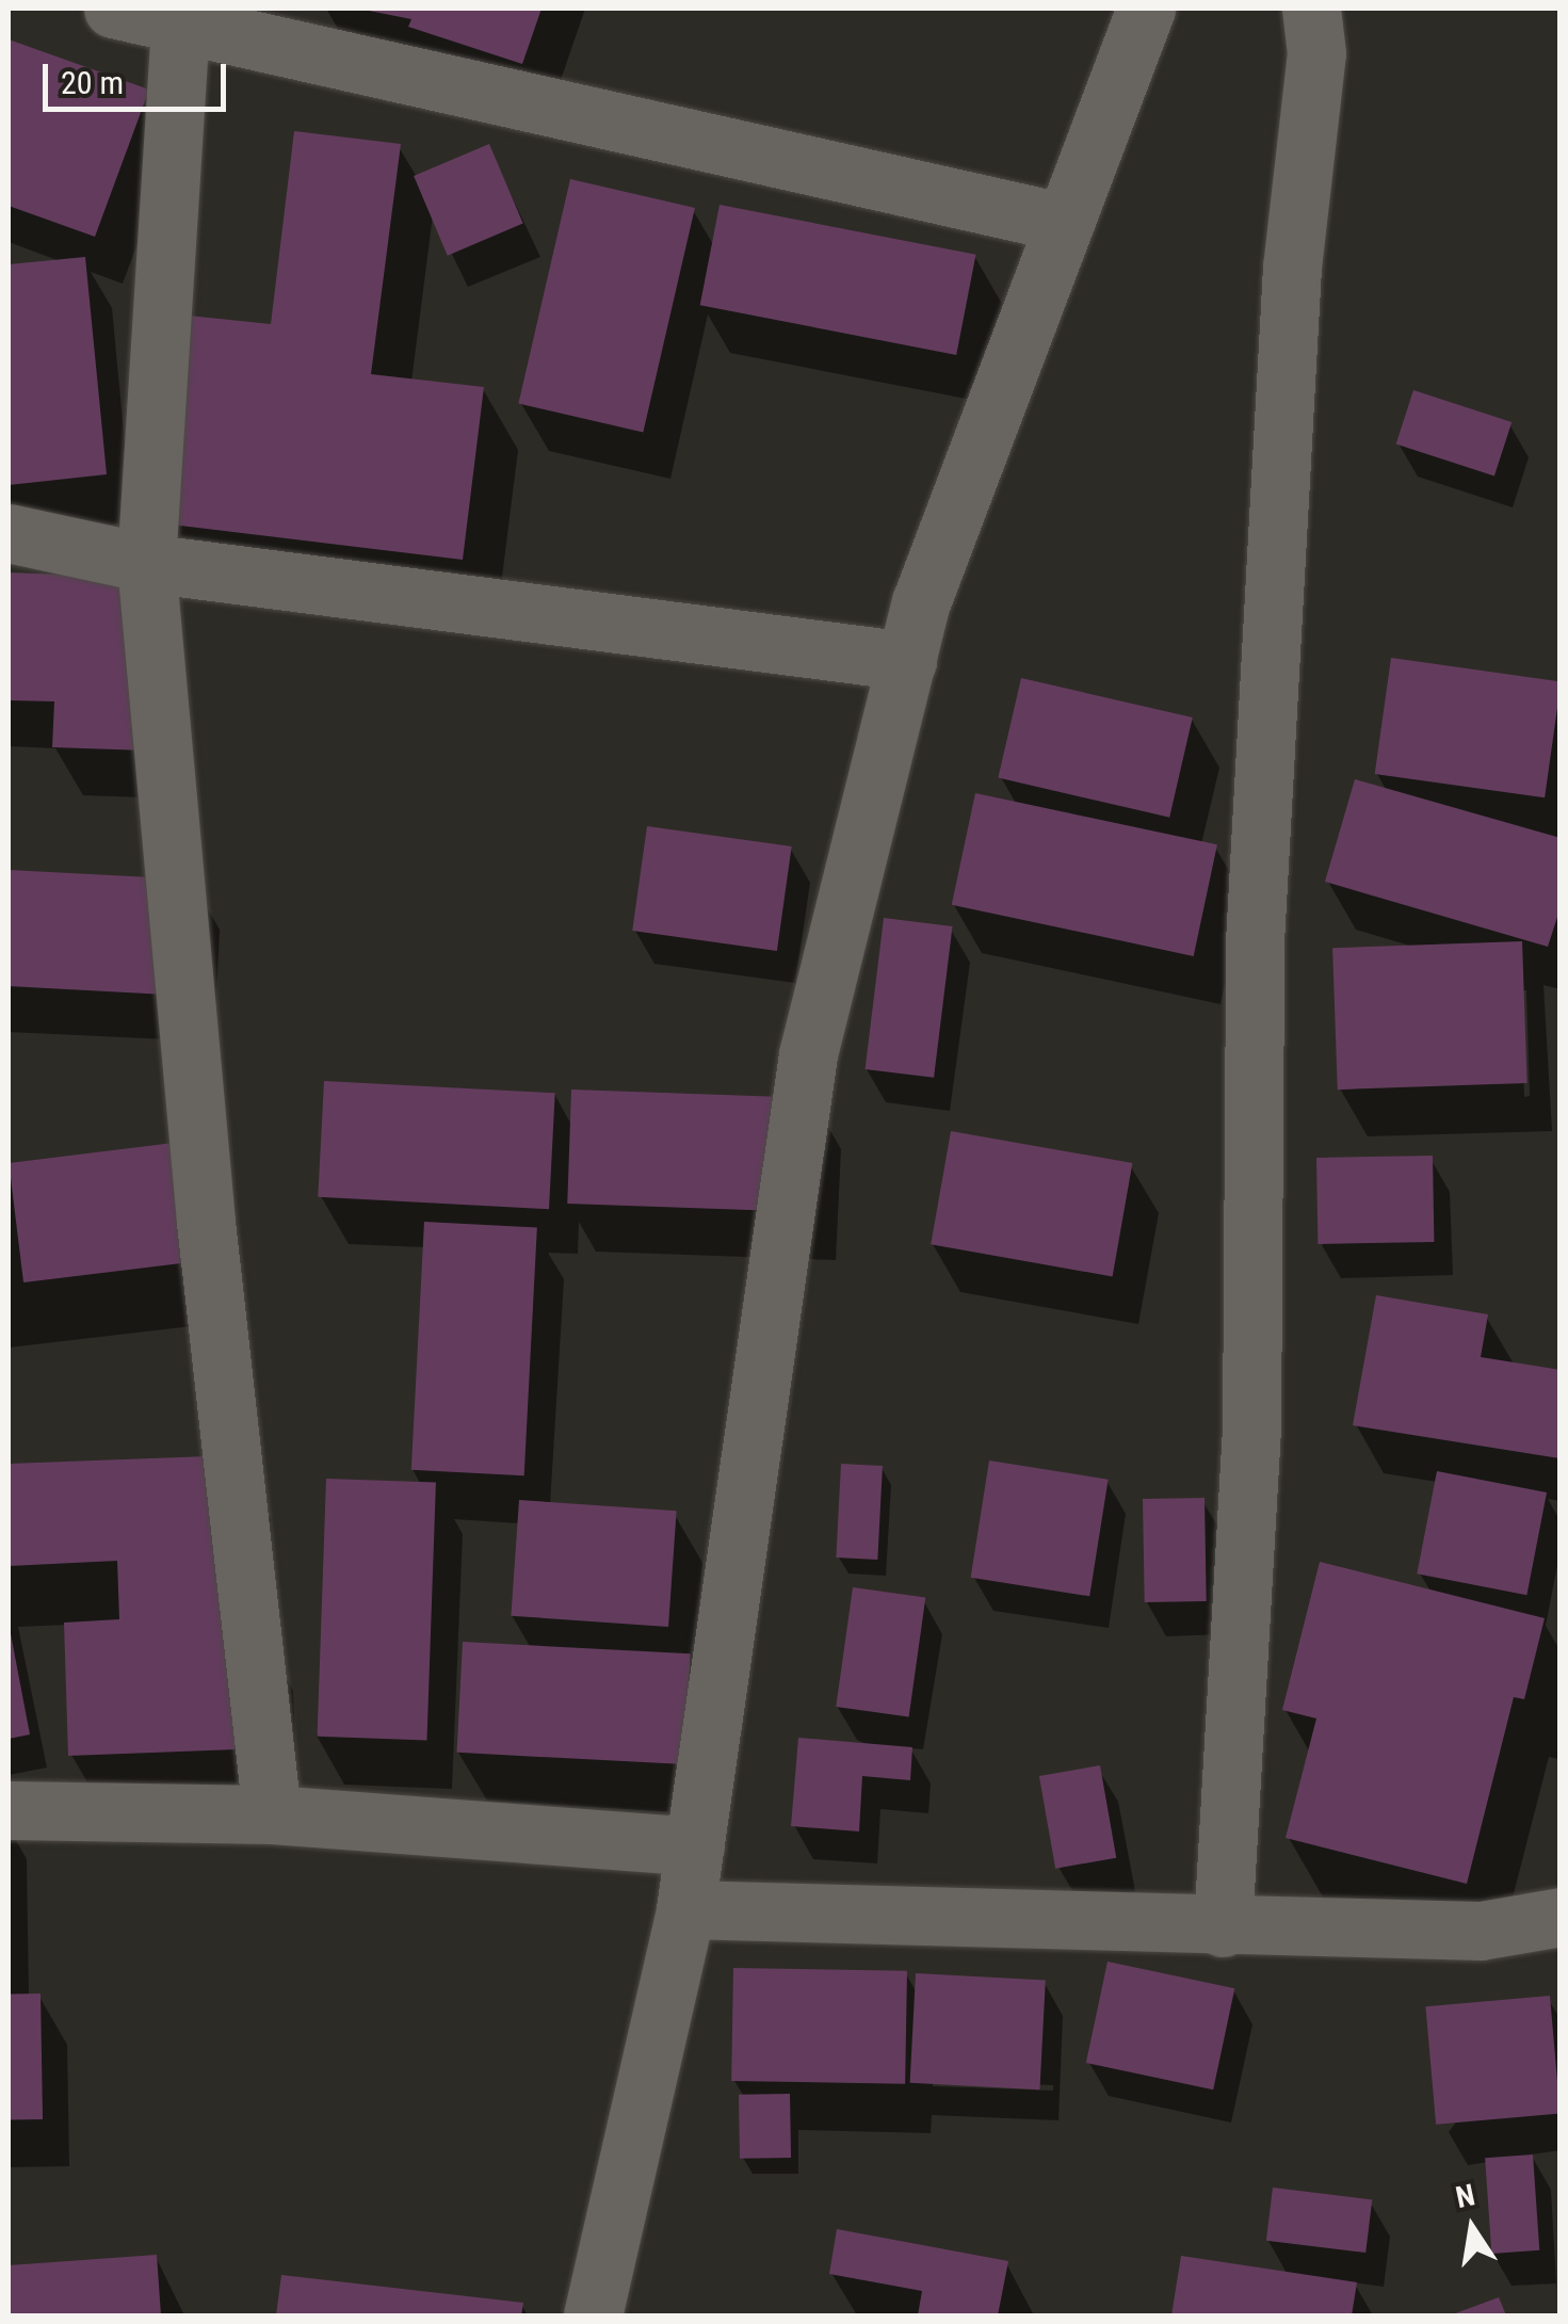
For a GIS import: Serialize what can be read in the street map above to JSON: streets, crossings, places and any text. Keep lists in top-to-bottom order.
{
  "scale_bar": "20 m",
  "north": "top"
}
